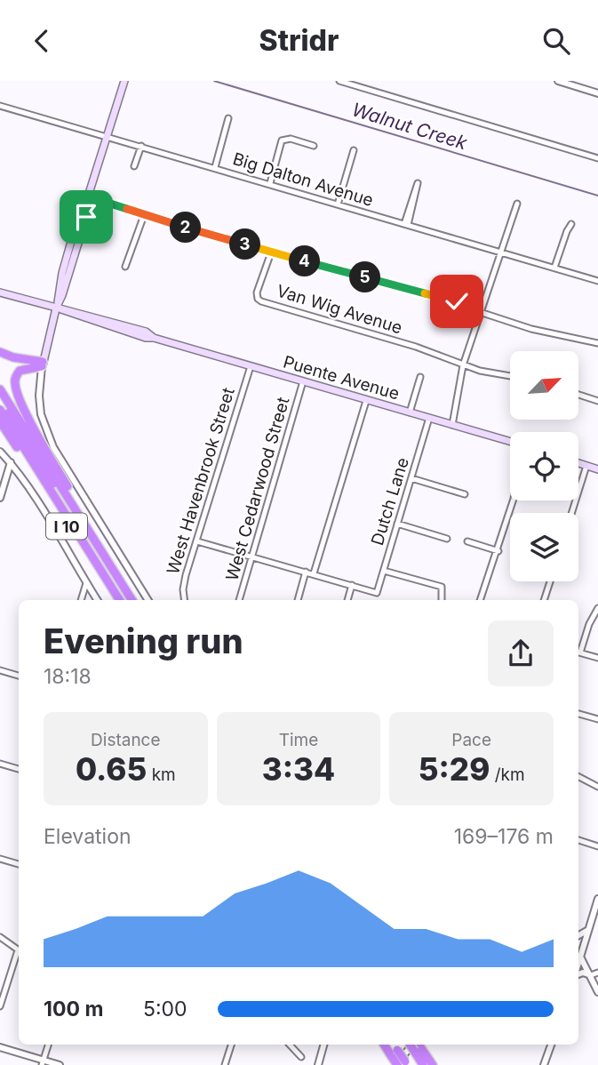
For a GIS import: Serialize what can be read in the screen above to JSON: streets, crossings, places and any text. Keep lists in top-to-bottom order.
{
  "streets": {
    "highway": ["I 10"],
    "main road": ["Puente Avenue"],
    "street": [
      "Big Dalton Avenue",
      "Van Wig Avenue",
      "West Havenbrook Street",
      "West Cedarwood Street",
      "Dutch Lane"
    ]
  },
  "crossings": [
    ["Puente Avenue", "West Havenbrook Street"],
    ["Puente Avenue", "West Cedarwood Street"],
    ["Puente Avenue", "Dutch Lane"]
  ],
  "water": ["Walnut Creek"],
  "north": "top right",
  "page": {
    "header": "Stridr",
    "pins": [
      "2",
      "3",
      "4",
      "5"
    ],
    "heading": ["Evening run", "18:18"],
    "stats": [
      ["Distance", "0.65 km"],
      ["Time", "3:34"],
      ["Pace", "5:29 /km"]
    ],
    "chart": ["Elevation", "169–176 m"],
    "list": [
      {
        "name": "100 m",
        "note": "5:00"
      }
    ]
  }
}
